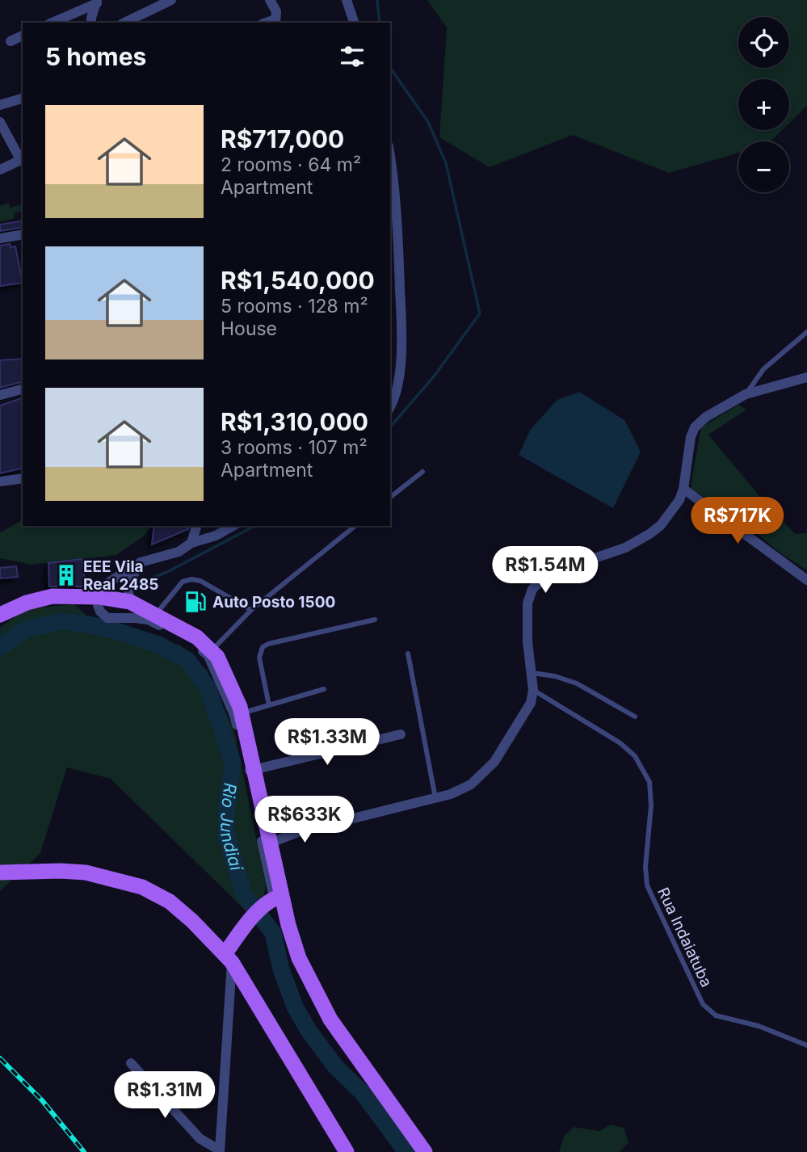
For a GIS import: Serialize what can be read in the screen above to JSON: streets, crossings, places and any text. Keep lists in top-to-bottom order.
{
  "streets": {
    "lane": ["Rua Indaiatuba"]
  },
  "water": ["Rio Jundiaí"],
  "places": {
    "building": ["EEE Vila Real 2485"],
    "fuel station": ["Auto Posto 1500"]
  },
  "page": {
    "map_buttons": ["+", "−"],
    "heading": "5 homes",
    "list": [
      {
        "name": "R$717,000",
        "note": "2 rooms · 64 m² · Apartment"
      },
      {
        "name": "R$1,540,000",
        "note": "5 rooms · 128 m² · House"
      },
      {
        "name": "R$1,310,000",
        "note": "3 rooms · 107 m² · Apartment"
      }
    ],
    "price": [
      "R$717K",
      "R$1.54M",
      "R$1.33M",
      "R$633K",
      "R$1.31M"
    ]
  }
}
